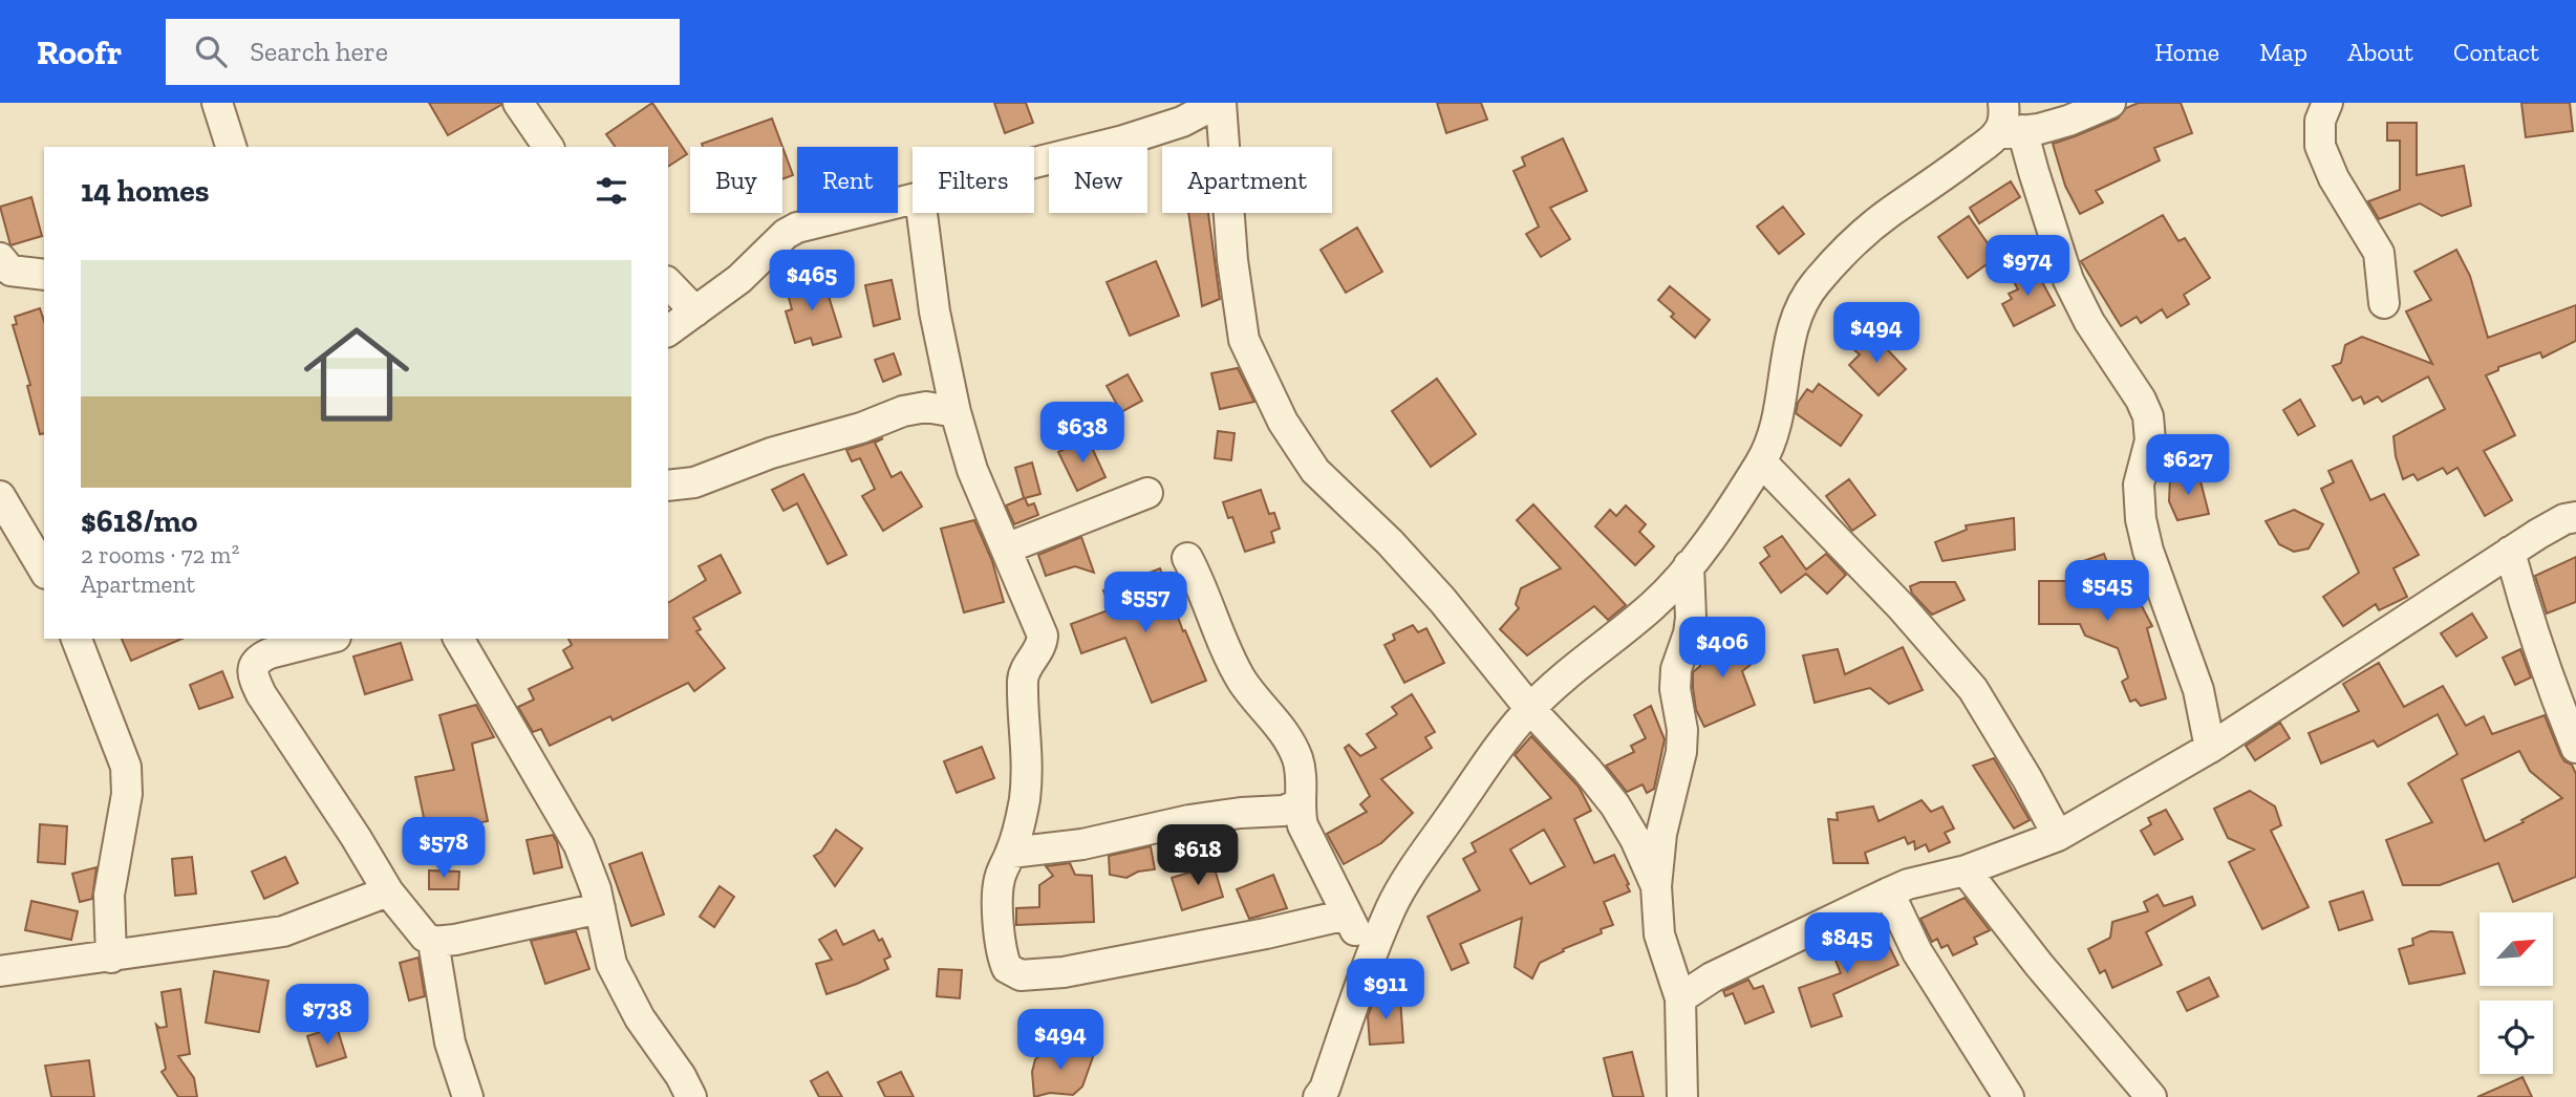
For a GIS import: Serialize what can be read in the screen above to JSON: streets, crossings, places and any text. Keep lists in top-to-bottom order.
{
  "north": "top right",
  "page": {
    "header": "Roofr",
    "search": "Search here",
    "nav": [
      "Home",
      "Map",
      "About",
      "Contact"
    ],
    "chip": [
      "Buy",
      "Rent",
      "Filters",
      "New",
      "Apartment"
    ],
    "heading": "14 homes",
    "price": [
      "$974",
      "$465",
      "$494",
      "$638",
      "$627",
      "$545",
      "$557",
      "$406",
      "$578",
      "$618",
      "$845",
      "$911",
      "$738",
      "$494"
    ],
    "list": [
      {
        "name": "$618/mo",
        "note": "2 rooms · 72 m² · Apartment"
      }
    ]
  }
}
